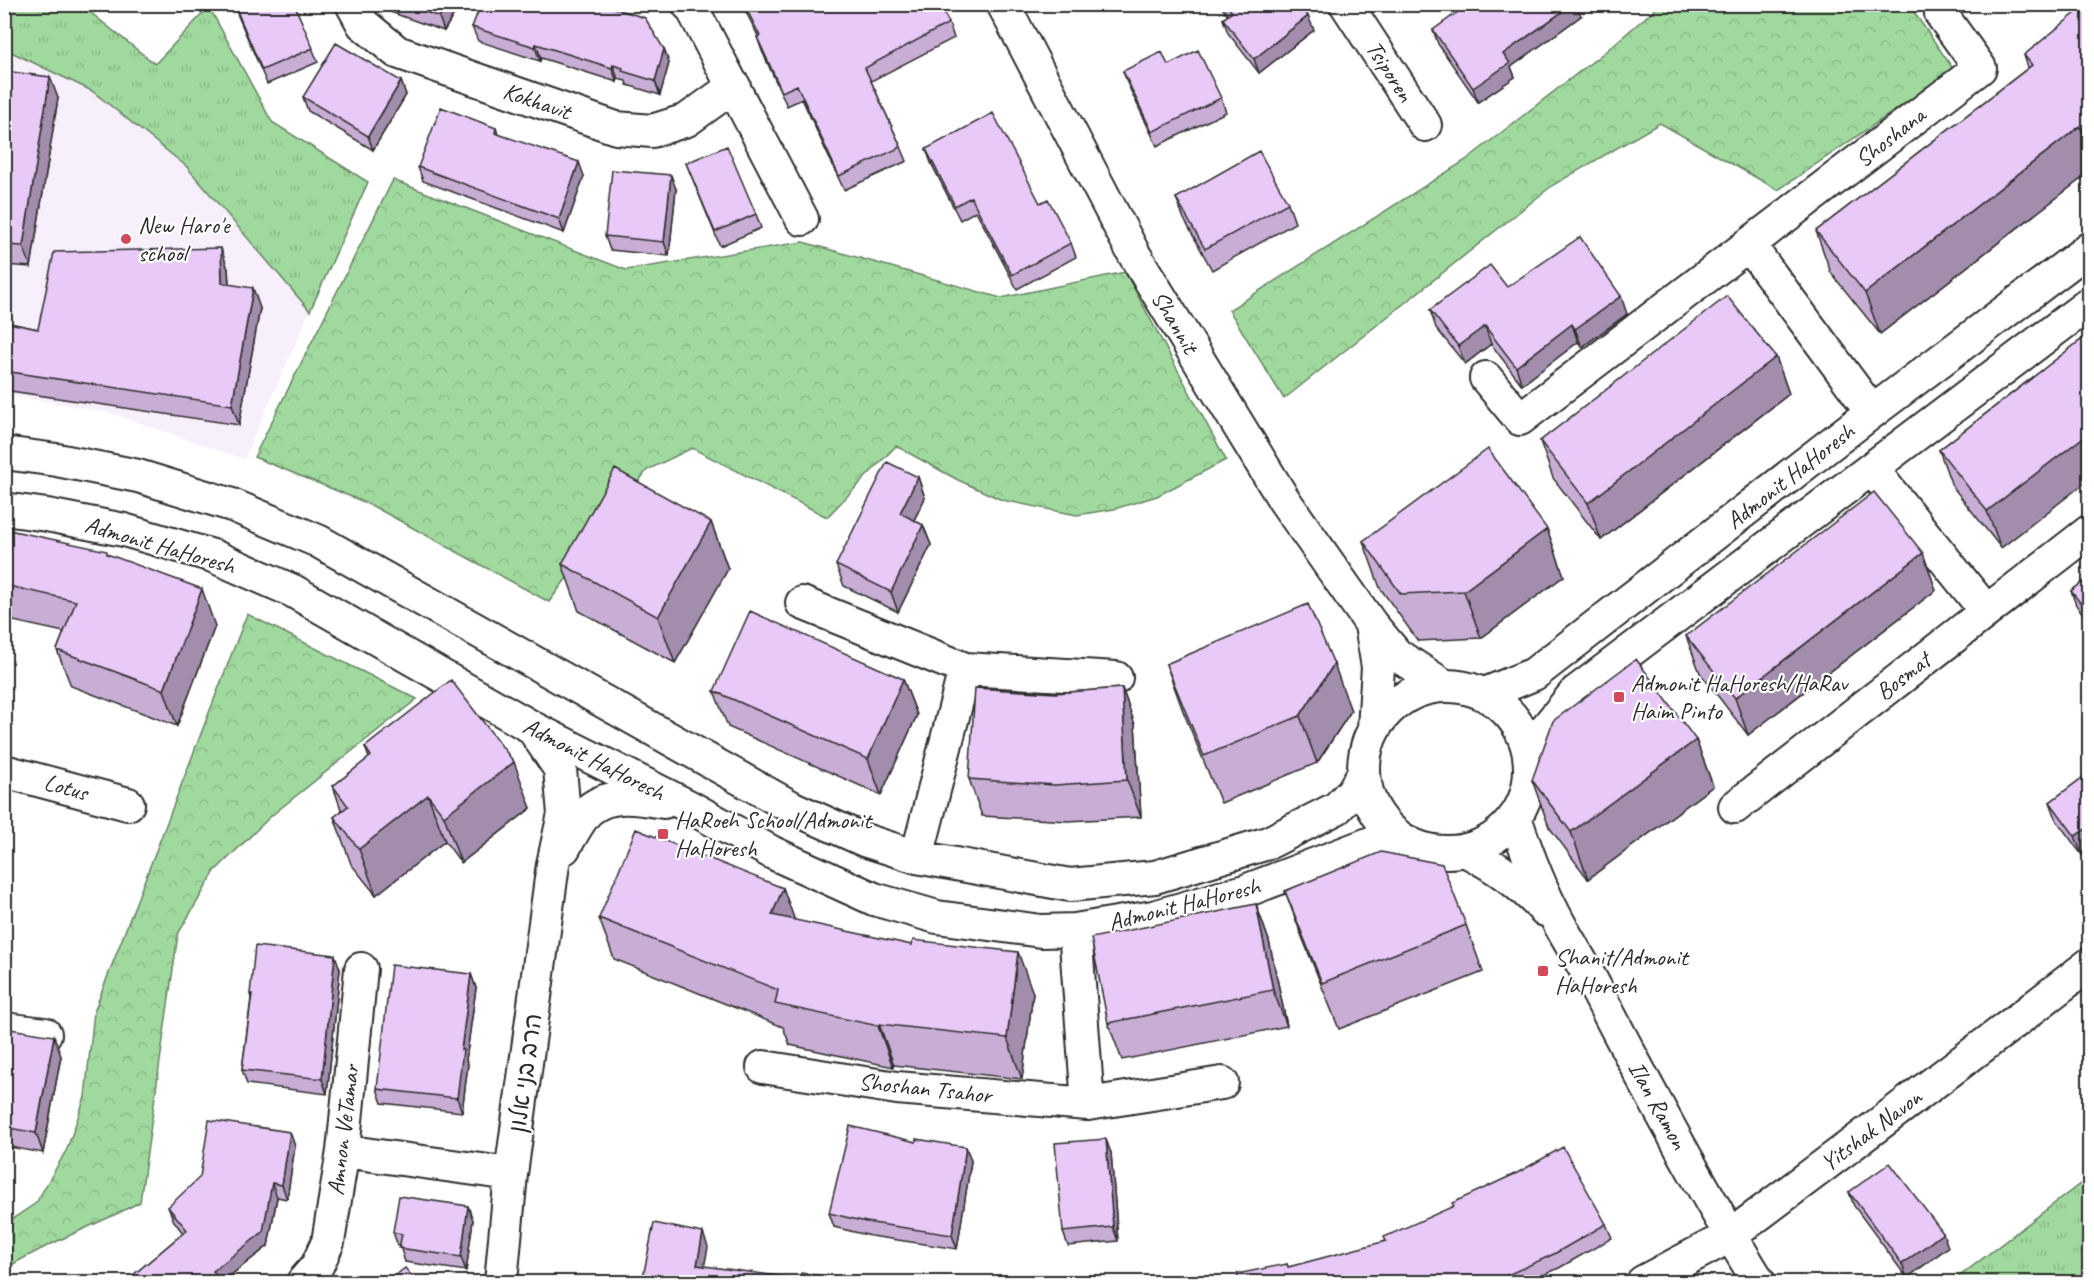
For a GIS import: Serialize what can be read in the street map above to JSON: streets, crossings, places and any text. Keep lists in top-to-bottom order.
{
  "streets": {
    "street": [
      "Tsiporen",
      "Kokhavit",
      "Shoshana",
      "Shannit",
      "Admonit HaHoresh",
      "Bosmat",
      "Lotus",
      "הרב בני אלון",
      "Shoshan Tsahor",
      "Ilan Ramon",
      "Amnon VeTamar",
      "Yitshak Navon"
    ]
  },
  "crossings": [
    ["Shannit", "Admonit HaHoresh"],
    ["Shannit", "Ilan Ramon"],
    ["Admonit HaHoresh", "הרב בני אלון"],
    ["Admonit HaHoresh", "Ilan Ramon"],
    ["Ilan Ramon", "Yitshak Navon"]
  ],
  "places": {
    "other": ["New Haro'e school"],
    "transit": ["Admonit HaHoresh/HaRav Haim Pinto", "HaRoeh School/Admonit HaHoresh", "Shanit/Admonit HaHoresh"]
  }
}
